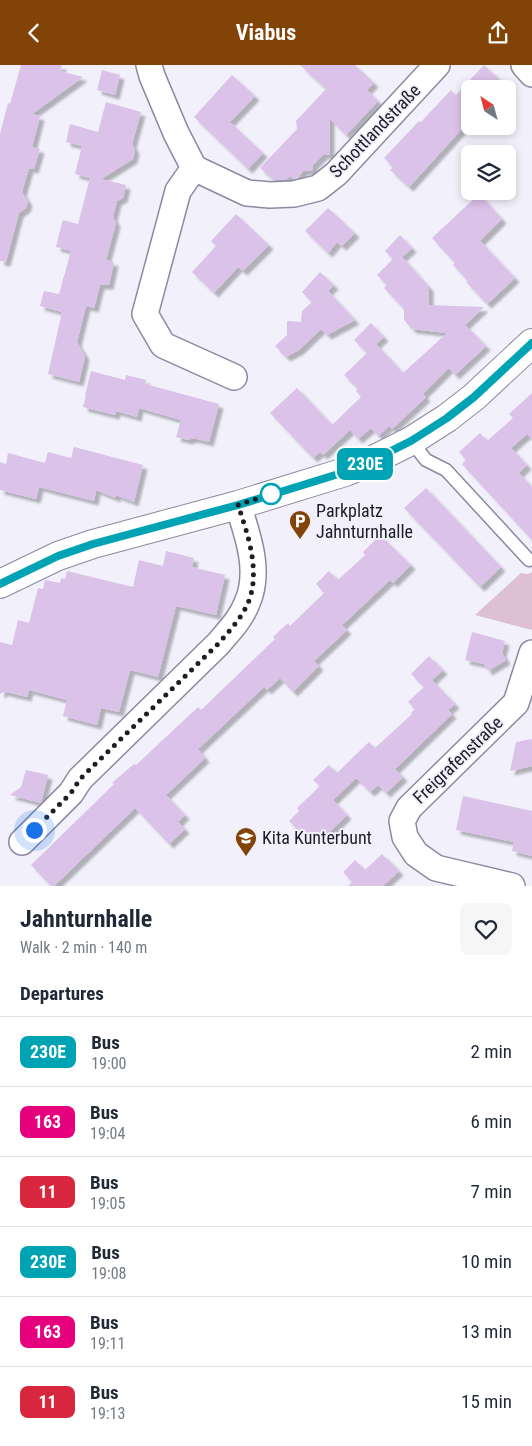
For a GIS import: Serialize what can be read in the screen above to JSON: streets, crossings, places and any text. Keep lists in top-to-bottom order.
{
  "streets": {
    "street": ["Schottlandstraße", "Freigrafenstraße"]
  },
  "places": {
    "parking": ["Parkplatz Jahnturnhalle"],
    "school or university": ["Kita Kunterbunt"]
  },
  "lines": ["bus line 230E"],
  "north": "top left",
  "page": {
    "header": "Viabus",
    "on_map": "230E",
    "heading": [
      ["Jahnturnhalle", "Walk · 2 min · 140 m"],
      "Departures"
    ],
    "list": [
      {
        "mark": "230E",
        "name": "Bus",
        "note": "19:00",
        "value": "2 min"
      },
      {
        "mark": "163",
        "name": "Bus",
        "note": "19:04",
        "value": "6 min"
      },
      {
        "mark": "11",
        "name": "Bus",
        "note": "19:05",
        "value": "7 min"
      },
      {
        "mark": "230E",
        "name": "Bus",
        "note": "19:08",
        "value": "10 min"
      },
      {
        "mark": "163",
        "name": "Bus",
        "note": "19:11",
        "value": "13 min"
      },
      {
        "mark": "11",
        "name": "Bus",
        "note": "19:13",
        "value": "15 min"
      }
    ]
  }
}
